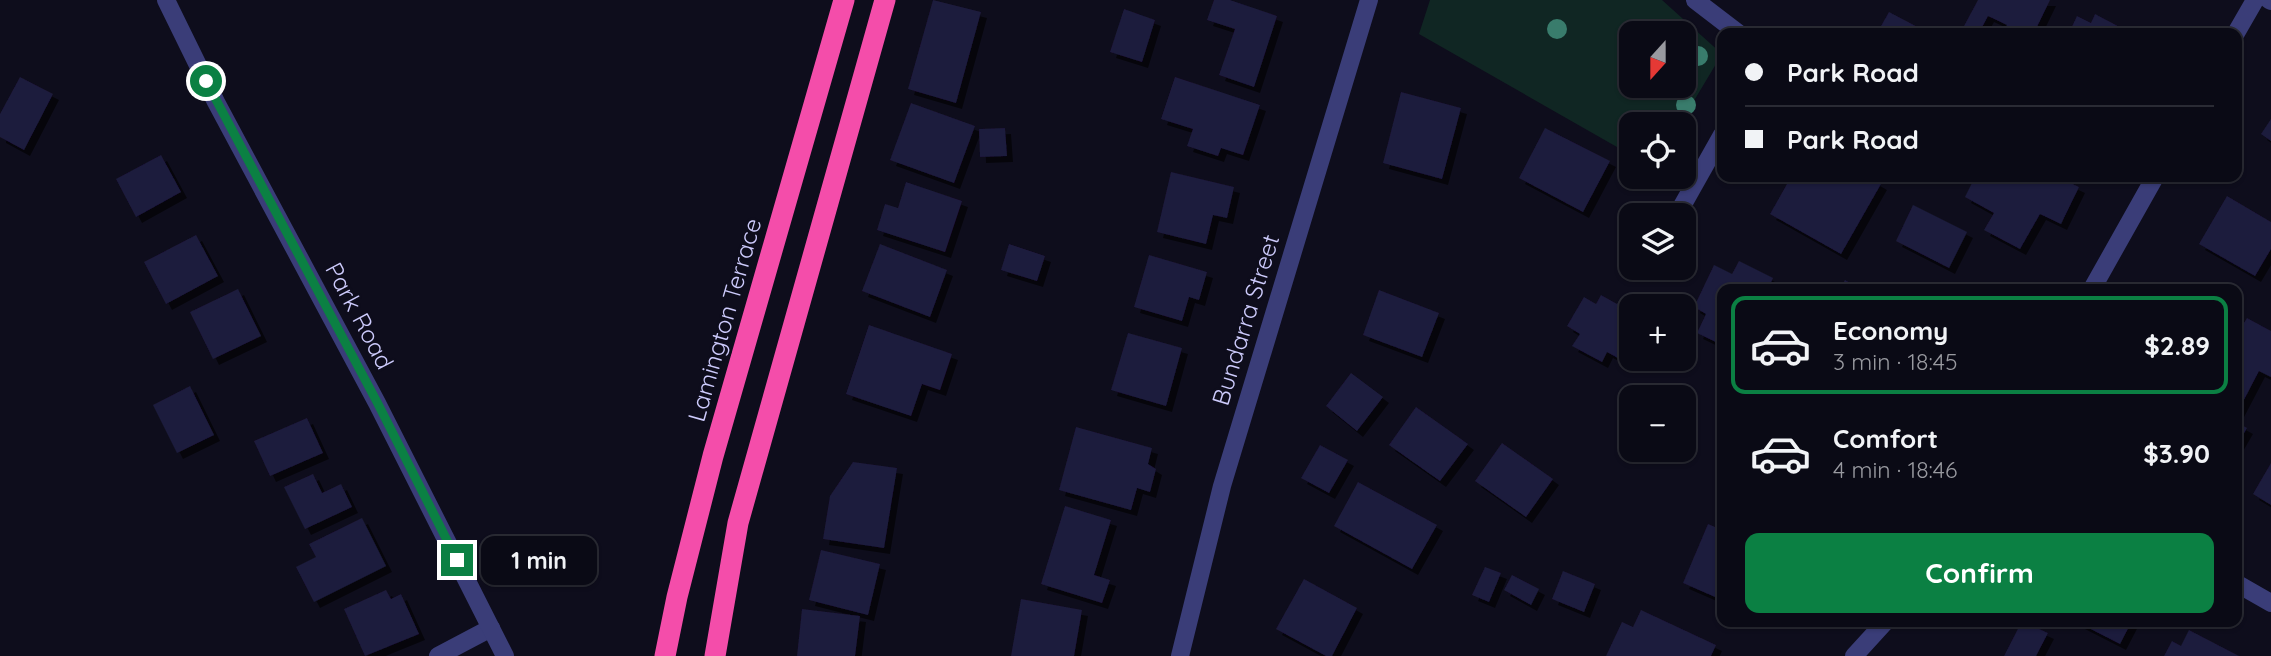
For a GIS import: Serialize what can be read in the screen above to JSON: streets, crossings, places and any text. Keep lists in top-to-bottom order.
{
  "streets": {
    "highway": ["Lamington Terrace"],
    "street": ["Park Road", "Bundarra Street"]
  },
  "north": "bottom",
  "page": {
    "map_buttons": ["+", "−"],
    "banner": ["Park Road", "Park Road"],
    "list": [
      {
        "name": "Economy",
        "note": "3 min · 18:45",
        "value": "$2.89"
      },
      {
        "name": "Comfort",
        "note": "4 min · 18:46",
        "value": "$3.90"
      }
    ],
    "buttons": "Confirm",
    "bubble": "1 min"
  }
}
